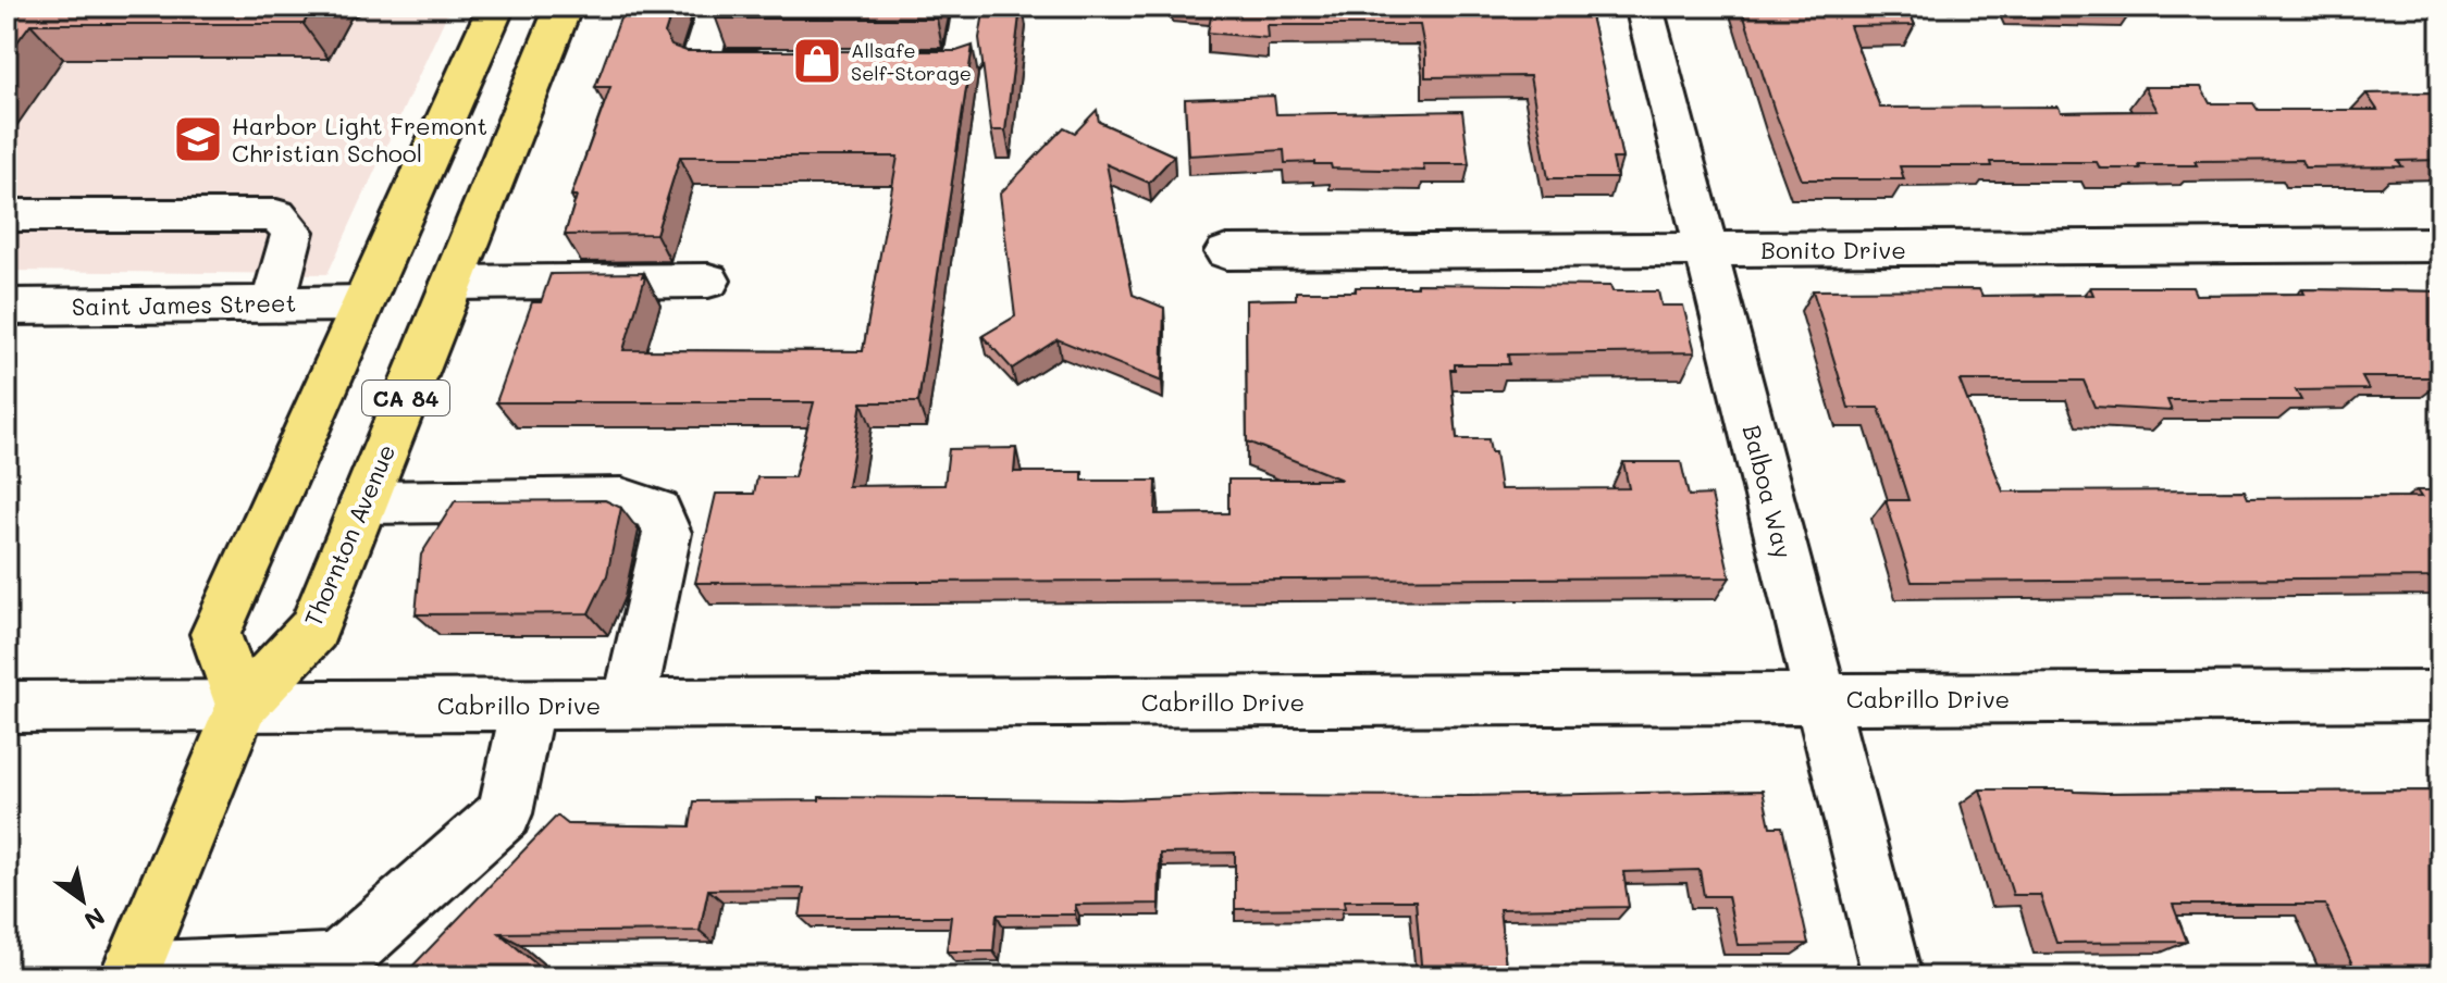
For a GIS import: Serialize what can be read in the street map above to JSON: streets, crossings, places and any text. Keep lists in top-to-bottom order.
{
  "streets": {
    "main road": ["CA 84", "Thornton Avenue"],
    "street": [
      "Bonito Drive",
      "Saint James Street",
      "Balboa Way",
      "Cabrillo Drive"
    ]
  },
  "crossings": [
    ["Bonito Drive", "Balboa Way"],
    ["Saint James Street", "CA 84"],
    ["CA 84", "Thornton Avenue"],
    ["CA 84", "Cabrillo Drive"],
    ["Balboa Way", "Cabrillo Drive"],
    ["Thornton Avenue", "Cabrillo Drive"]
  ],
  "places": {
    "shop": ["Allsafe Self-Storage"],
    "school or university": ["Harbor Light Fremont Christian School"]
  },
  "north": "bottom right"
}
